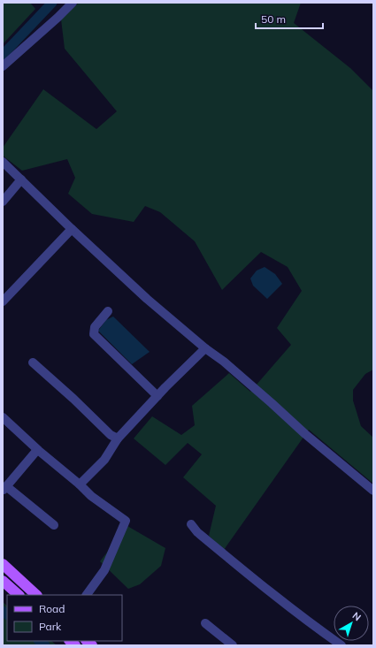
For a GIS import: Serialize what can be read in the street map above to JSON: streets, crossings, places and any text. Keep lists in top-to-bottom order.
{
  "legend": ["Road", "Park"],
  "scale_bar": "50 m",
  "north": "top right"
}
